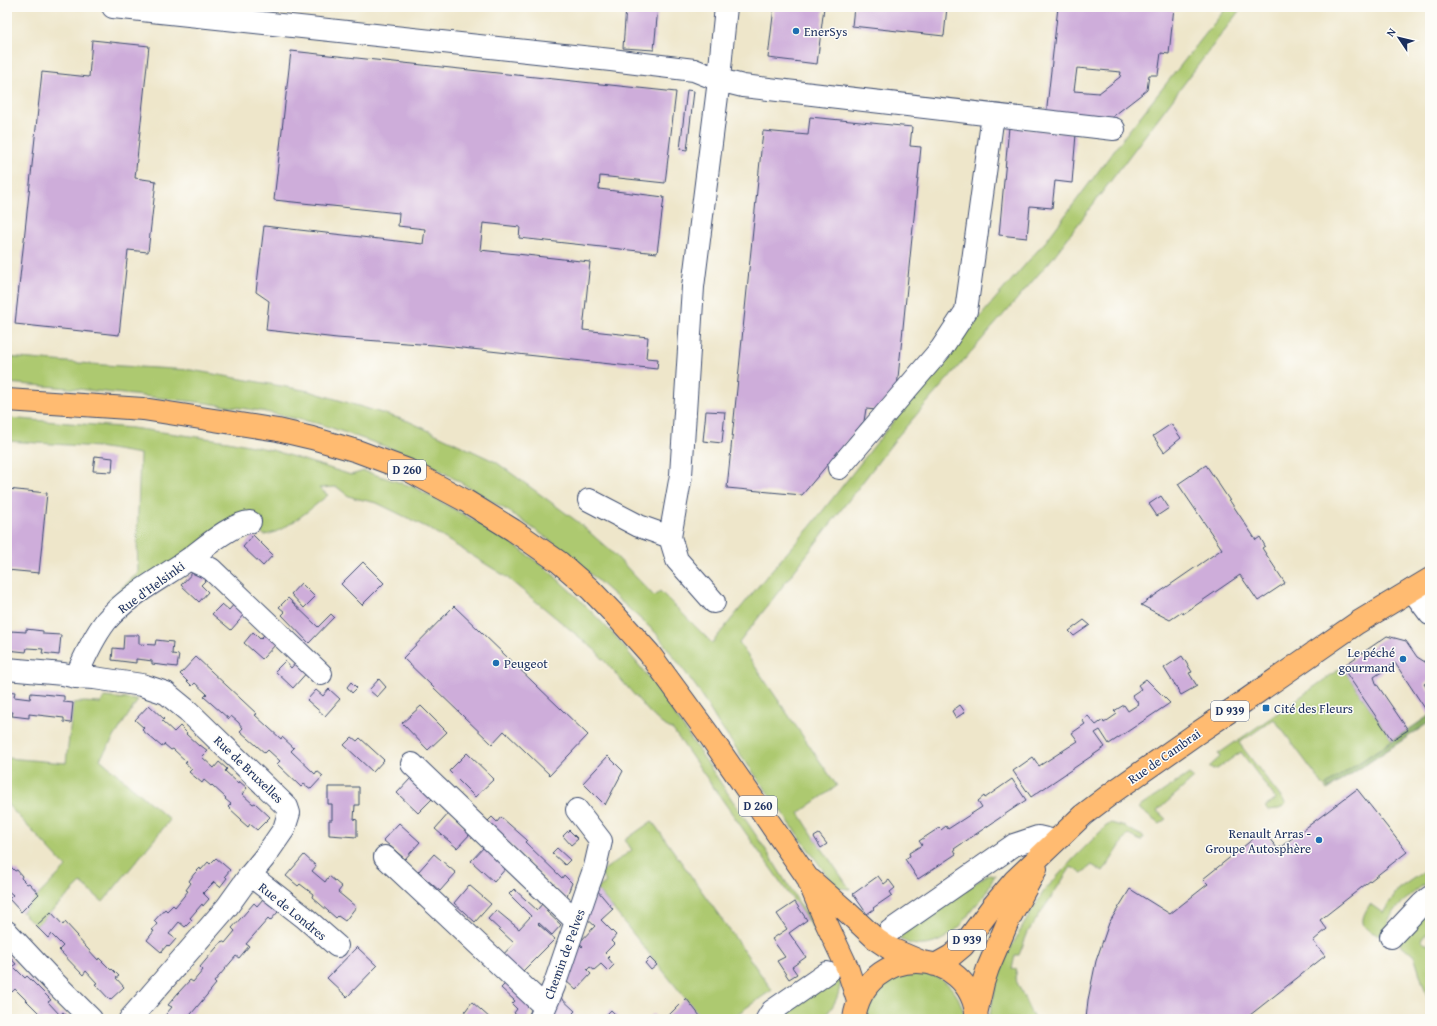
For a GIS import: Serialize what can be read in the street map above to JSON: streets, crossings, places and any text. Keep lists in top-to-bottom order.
{
  "streets": {
    "main road": ["D 260", "D 939", "Rue de Cambrai"],
    "street": [
      "Rue d'Helsinki",
      "Rue de Bruxelles",
      "Rue de Londres",
      "Chemin de Pelves"
    ]
  },
  "crossings": [
    ["D 260", "Rue de Cambrai"],
    ["Rue d'Helsinki", "Rue de Bruxelles"],
    ["Rue de Bruxelles", "Rue de Londres"]
  ],
  "places": {
    "other": [
      "EnerSys",
      "Le péché gourmand",
      "Peugeot",
      "Renault Arras - Groupe Autosphère"
    ],
    "transit": ["Cité des Fleurs"]
  },
  "north": "top left"
}
